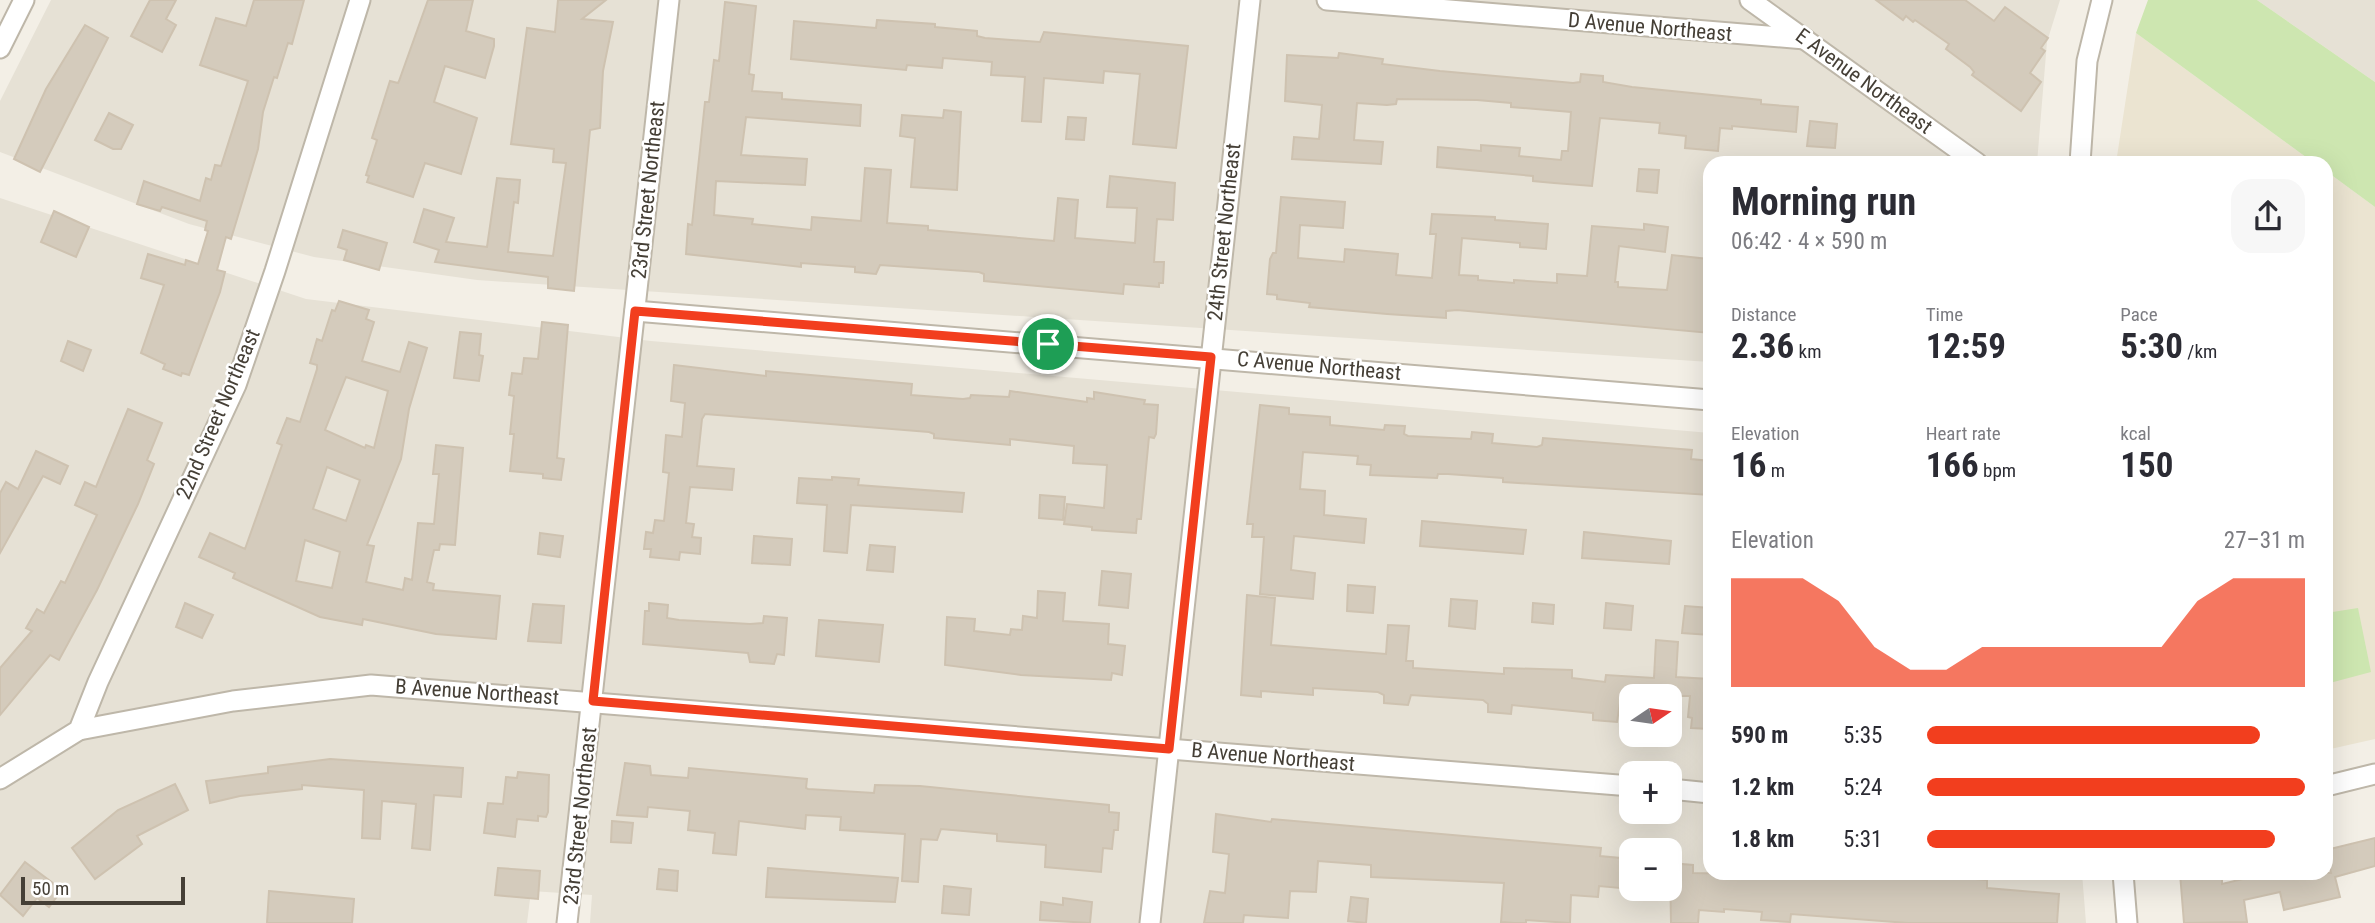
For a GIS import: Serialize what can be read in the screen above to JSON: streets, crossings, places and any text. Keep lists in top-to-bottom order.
{
  "streets": {
    "street": [
      "D Avenue Northeast",
      "E Avenue Northeast",
      "23rd Street Northeast",
      "24th Street Northeast",
      "C Avenue Northeast",
      "22nd Street Northeast",
      "B Avenue Northeast"
    ]
  },
  "crossings": [
    ["D Avenue Northeast", "E Avenue Northeast"],
    ["23rd Street Northeast", "C Avenue Northeast"],
    ["23rd Street Northeast", "B Avenue Northeast"],
    ["24th Street Northeast", "C Avenue Northeast"],
    ["24th Street Northeast", "B Avenue Northeast"],
    ["22nd Street Northeast", "B Avenue Northeast"]
  ],
  "scale_bar": "50 m",
  "north": "right",
  "page": {
    "heading": ["Morning run", "06:42 · 4 × 590 m"],
    "stats": [
      ["Distance", "2.36 km"],
      ["Time", "12:59"],
      ["Pace", "5:30 /km"],
      ["Elevation", "16 m"],
      ["Heart rate", "166 bpm"],
      ["kcal", "150"]
    ],
    "chart": ["Elevation", "27–31 m"],
    "map_buttons": ["+", "−"],
    "list": [
      {
        "name": "590 m",
        "note": "5:35"
      },
      {
        "name": "1.2 km",
        "note": "5:24"
      },
      {
        "name": "1.8 km",
        "note": "5:31"
      }
    ],
    "scale": "50 m"
  }
}
